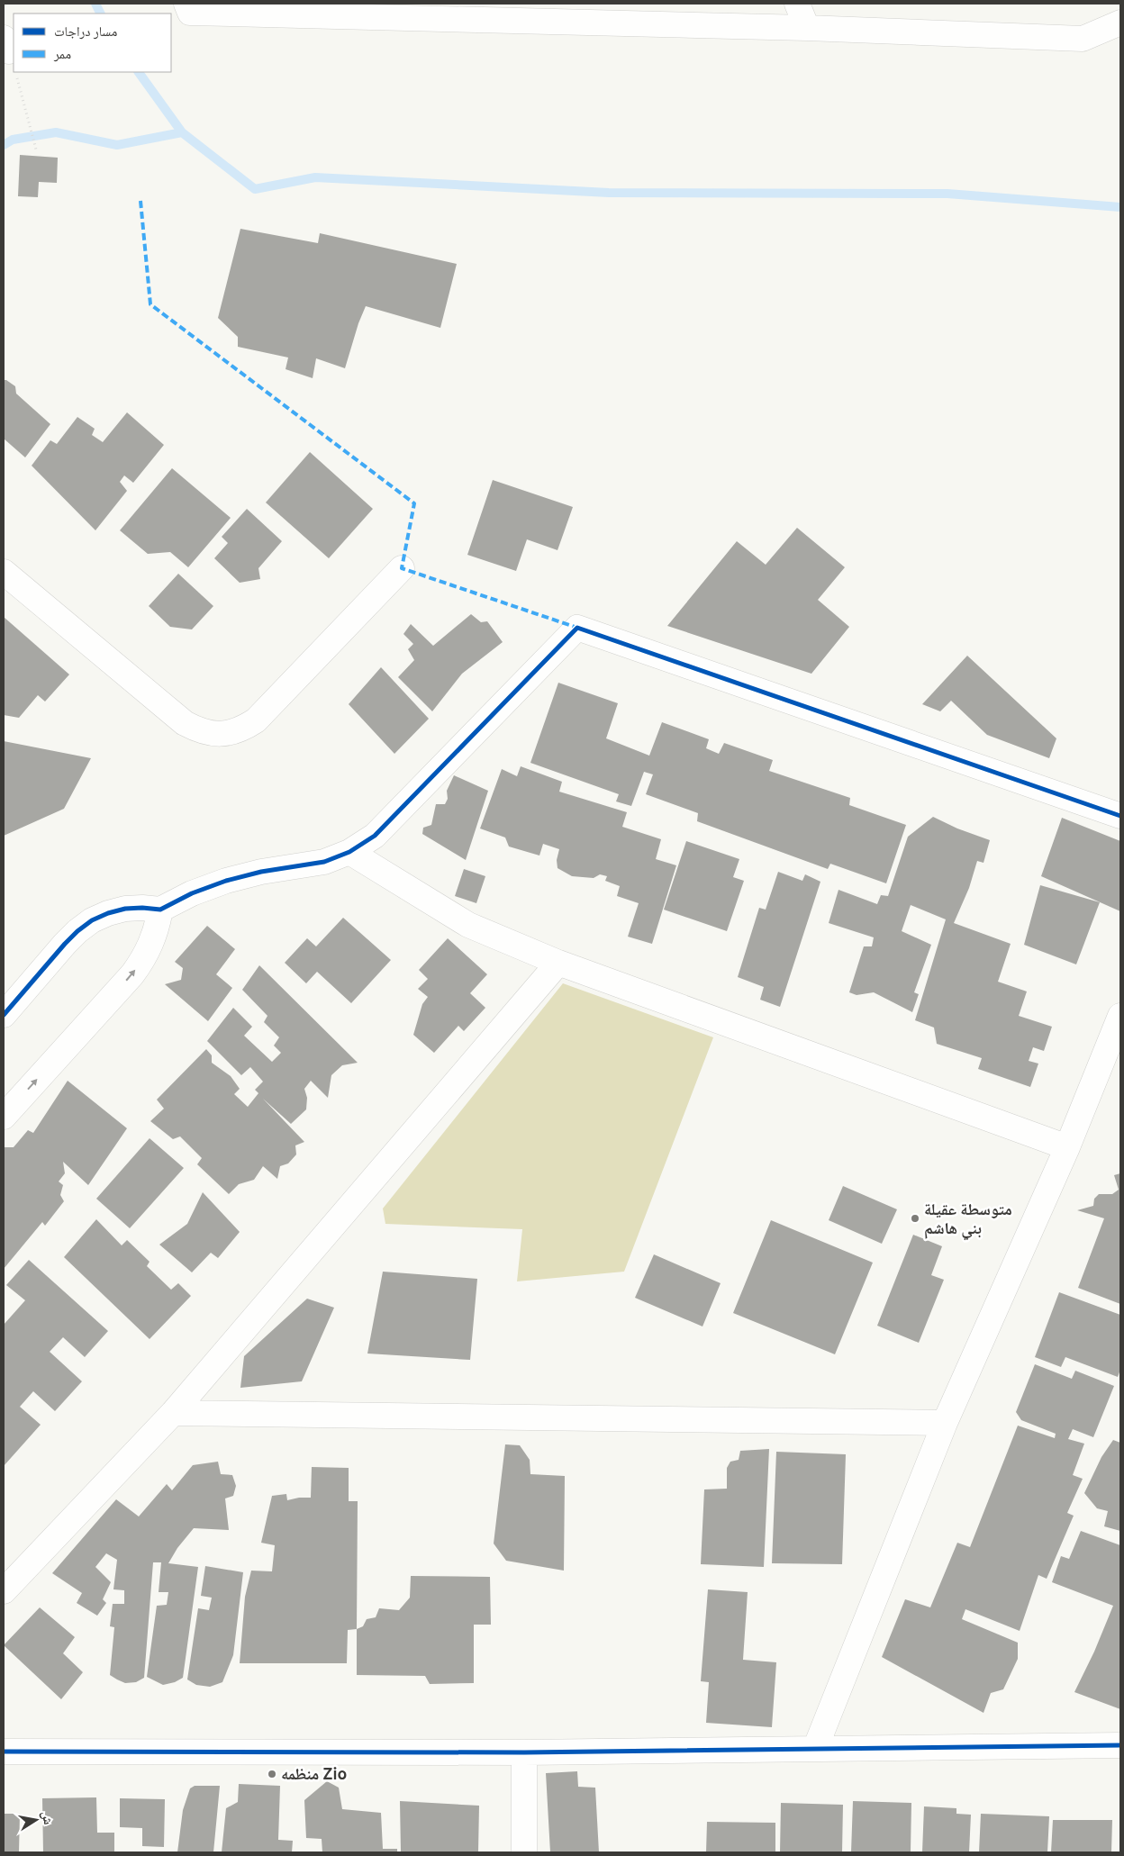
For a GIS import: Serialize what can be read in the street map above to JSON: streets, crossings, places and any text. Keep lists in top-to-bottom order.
{
  "places": ["متوسطة عقيلة بني هاشم", "منظمه Zio"],
  "legend": ["مسار دراجات", "ممر"],
  "north": "right"
}
